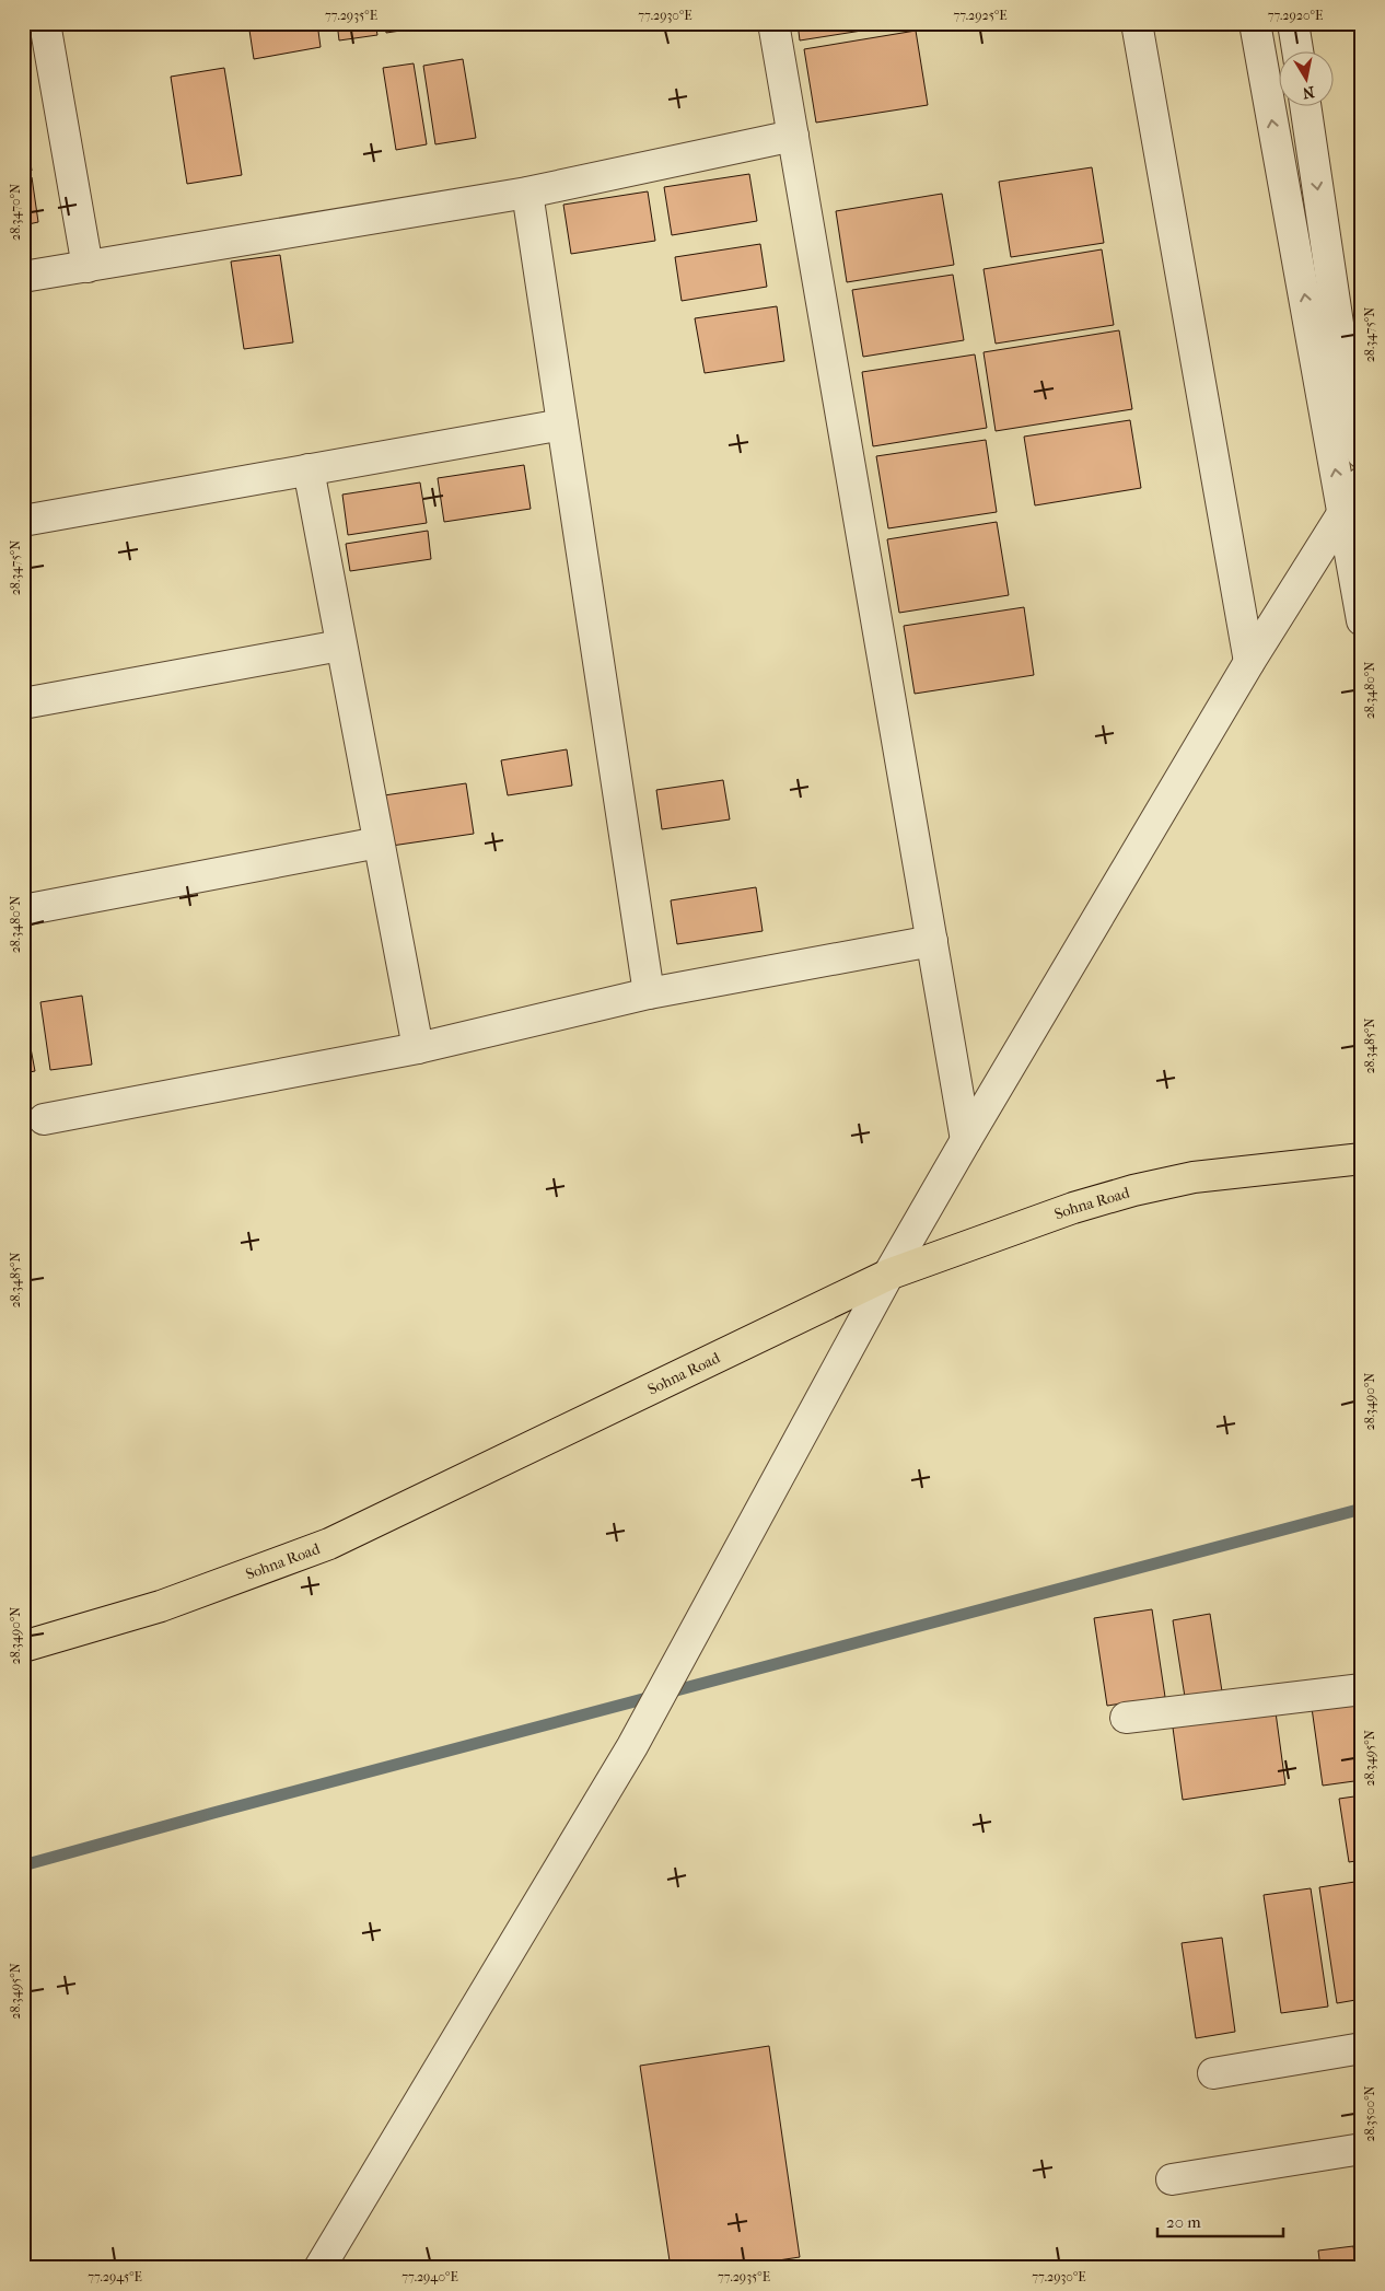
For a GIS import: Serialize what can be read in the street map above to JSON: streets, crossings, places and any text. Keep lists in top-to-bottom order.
{
  "streets": {
    "main road": ["Sohna Road"]
  },
  "scale_bar": "20 m",
  "north": "bottom",
  "coordinates": [
    "77.2935°E",
    "77.2930°E",
    "77.2925°E",
    "77.2920°E",
    "28.3470°N",
    "28.3475°N",
    "28.3480°N",
    "28.3485°N",
    "28.3490°N",
    "28.3495°N",
    "28.3500°N",
    "77.2945°E",
    "77.2940°E"
  ]
}
